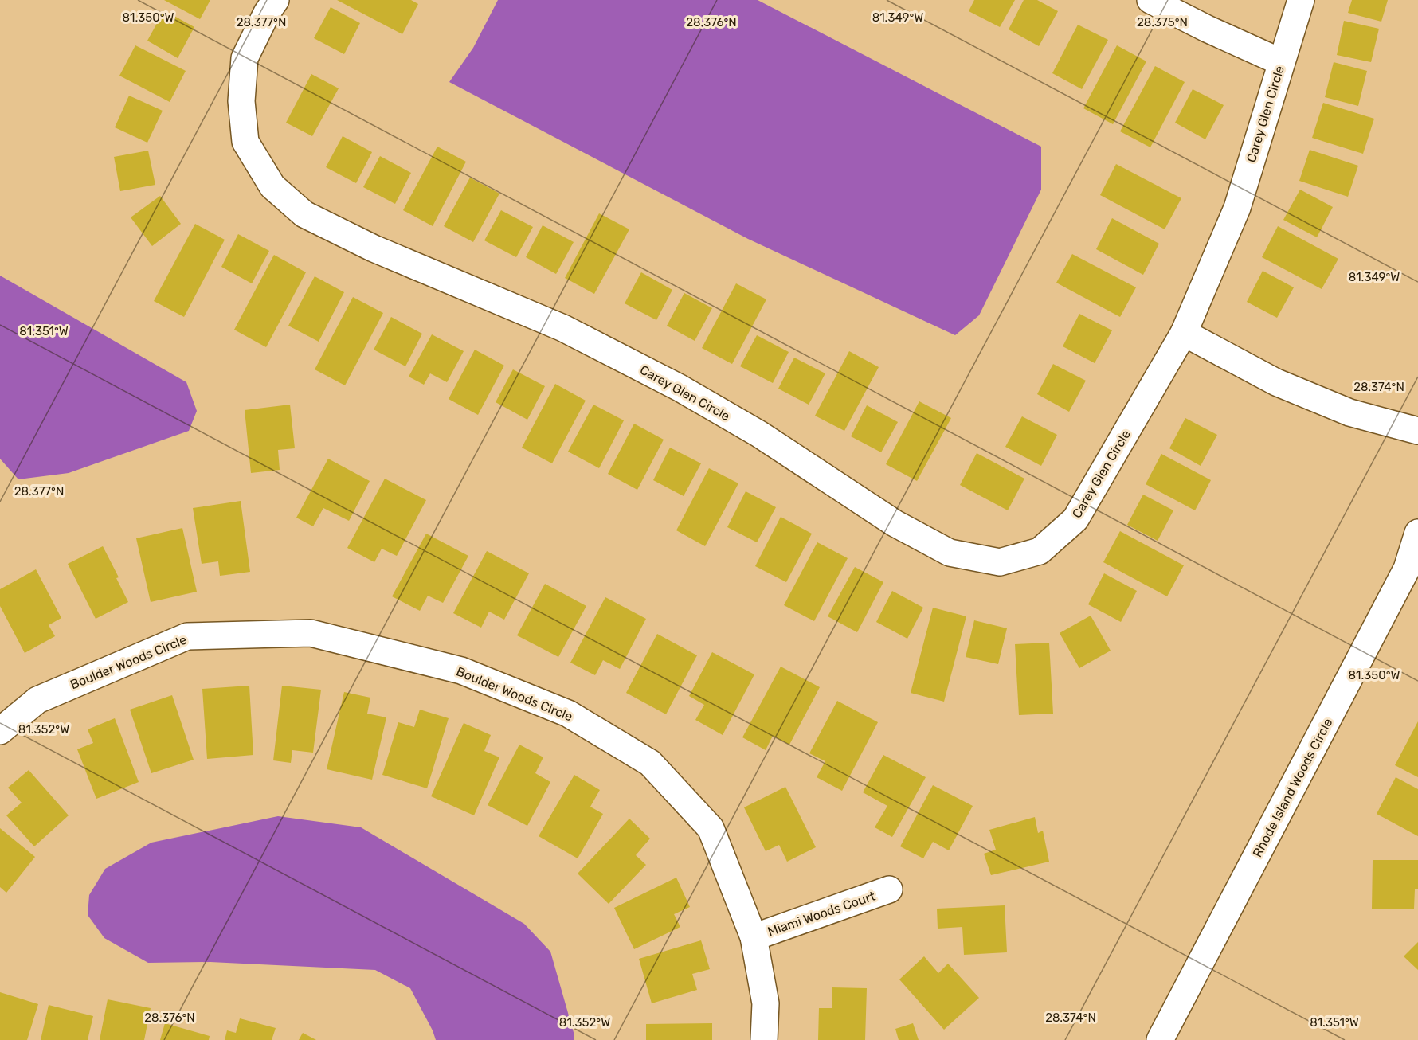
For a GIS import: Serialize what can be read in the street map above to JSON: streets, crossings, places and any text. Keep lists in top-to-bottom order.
{
  "streets": {
    "street": [
      "Carey Glen Circle",
      "Boulder Woods Circle",
      "Rhode Island Woods Circle",
      "Miami Woods Court"
    ]
  },
  "crossings": [
    ["Boulder Woods Circle", "Miami Woods Court"]
  ],
  "coordinates": [
    "81.350°W",
    "81.349°W",
    "28.377°N",
    "28.376°N",
    "28.375°N",
    "81.351°W",
    "28.374°N",
    "81.352°W"
  ]
}
